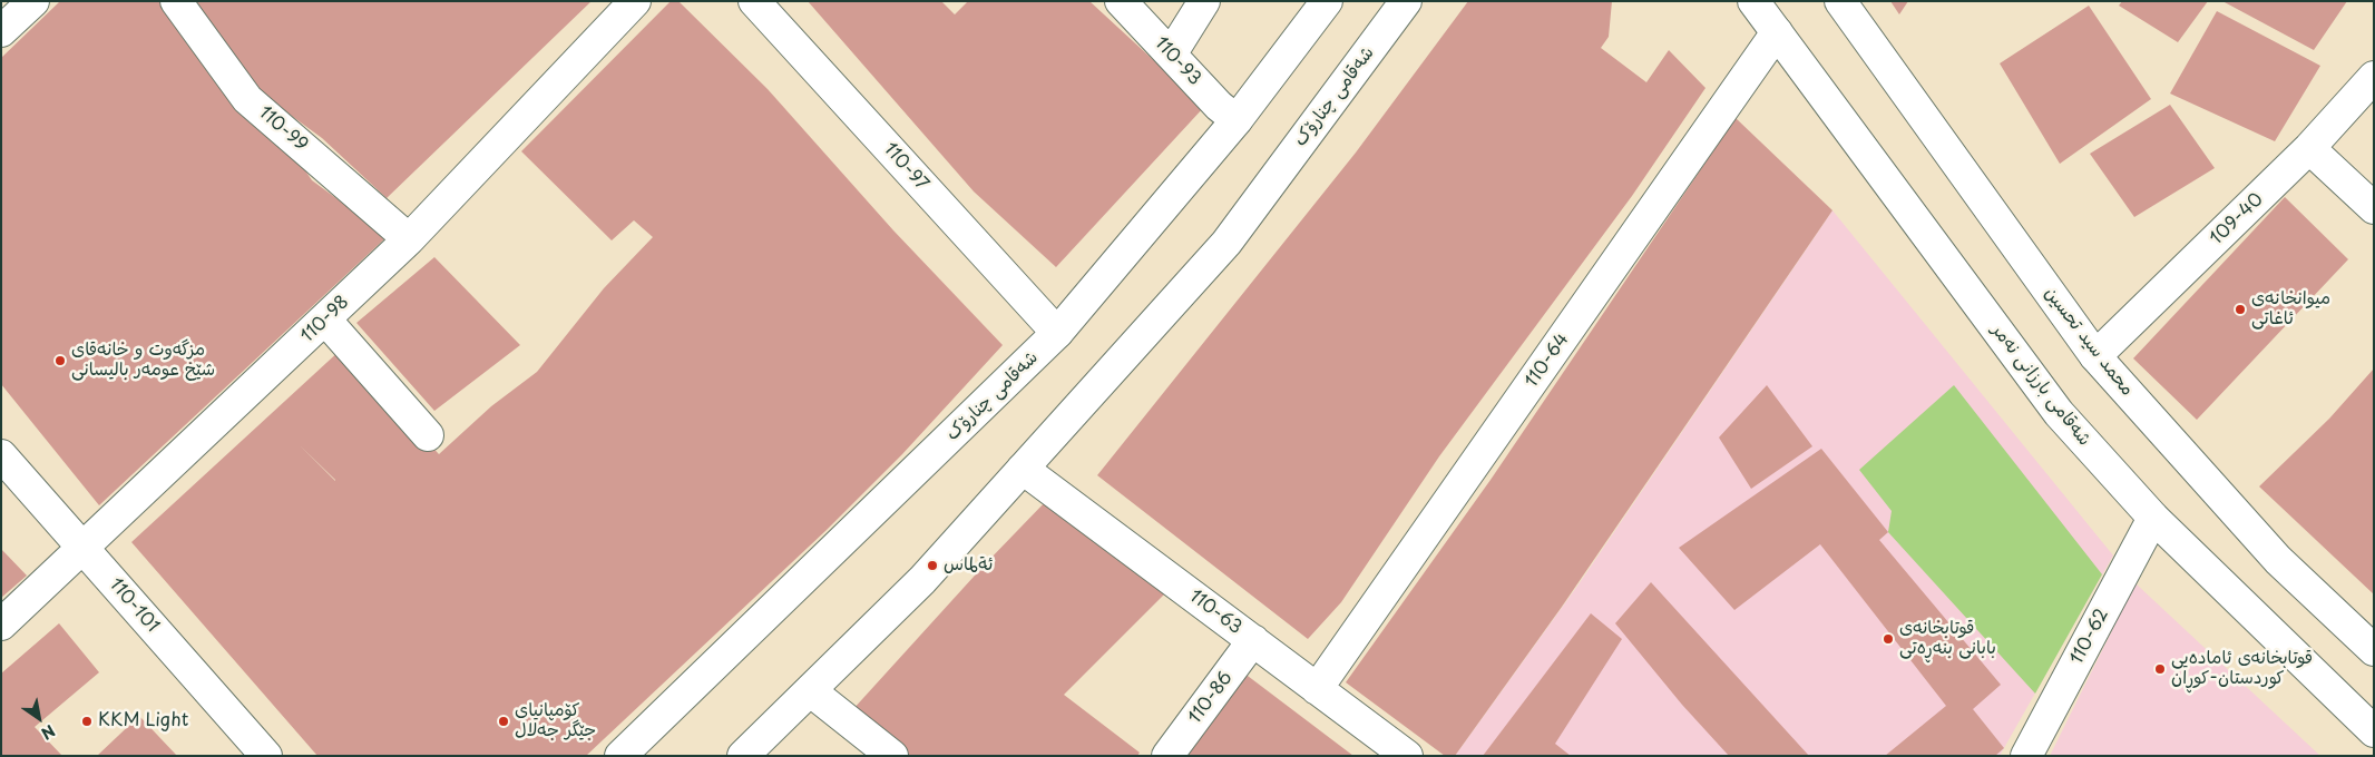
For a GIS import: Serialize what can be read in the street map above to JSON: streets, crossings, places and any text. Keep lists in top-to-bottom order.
{
  "streets": {
    "street": [
      "110-93",
      "شەقامی چنارۆک",
      "110-99",
      "110-97",
      "109-40",
      "110-98",
      "محمد سید تحسین",
      "110-64",
      "شەقامی بارزانی نەمر",
      "110-101",
      "110-63",
      "110-62",
      "110-86"
    ]
  },
  "crossings": [
    ["110-93", "شەقامی چنارۆک"],
    ["شەقامی چنارۆک", "110-97"],
    ["شەقامی چنارۆک", "110-63"],
    ["110-99", "110-98"],
    ["109-40", "محمد سید تحسین"],
    ["110-98", "110-101"],
    ["110-64", "شەقامی بارزانی نەمر"],
    ["110-64", "110-63"],
    ["شەقامی بارزانی نەمر", "110-62"],
    ["110-63", "110-86"]
  ],
  "places": [
    "میوانخانەی ئاغاتی",
    "مزگەوت و خانەقای شێخ عومەر بالیسانی",
    "ئةلماس",
    "قوتابخانەی بابانی بنەڕەتی",
    "قوتابخانەی ئامادەیی کوردستان-کوڕان",
    "KKM Light",
    "کۆمپانیای جێگر جەلال"
  ],
  "north": "bottom right"
}
